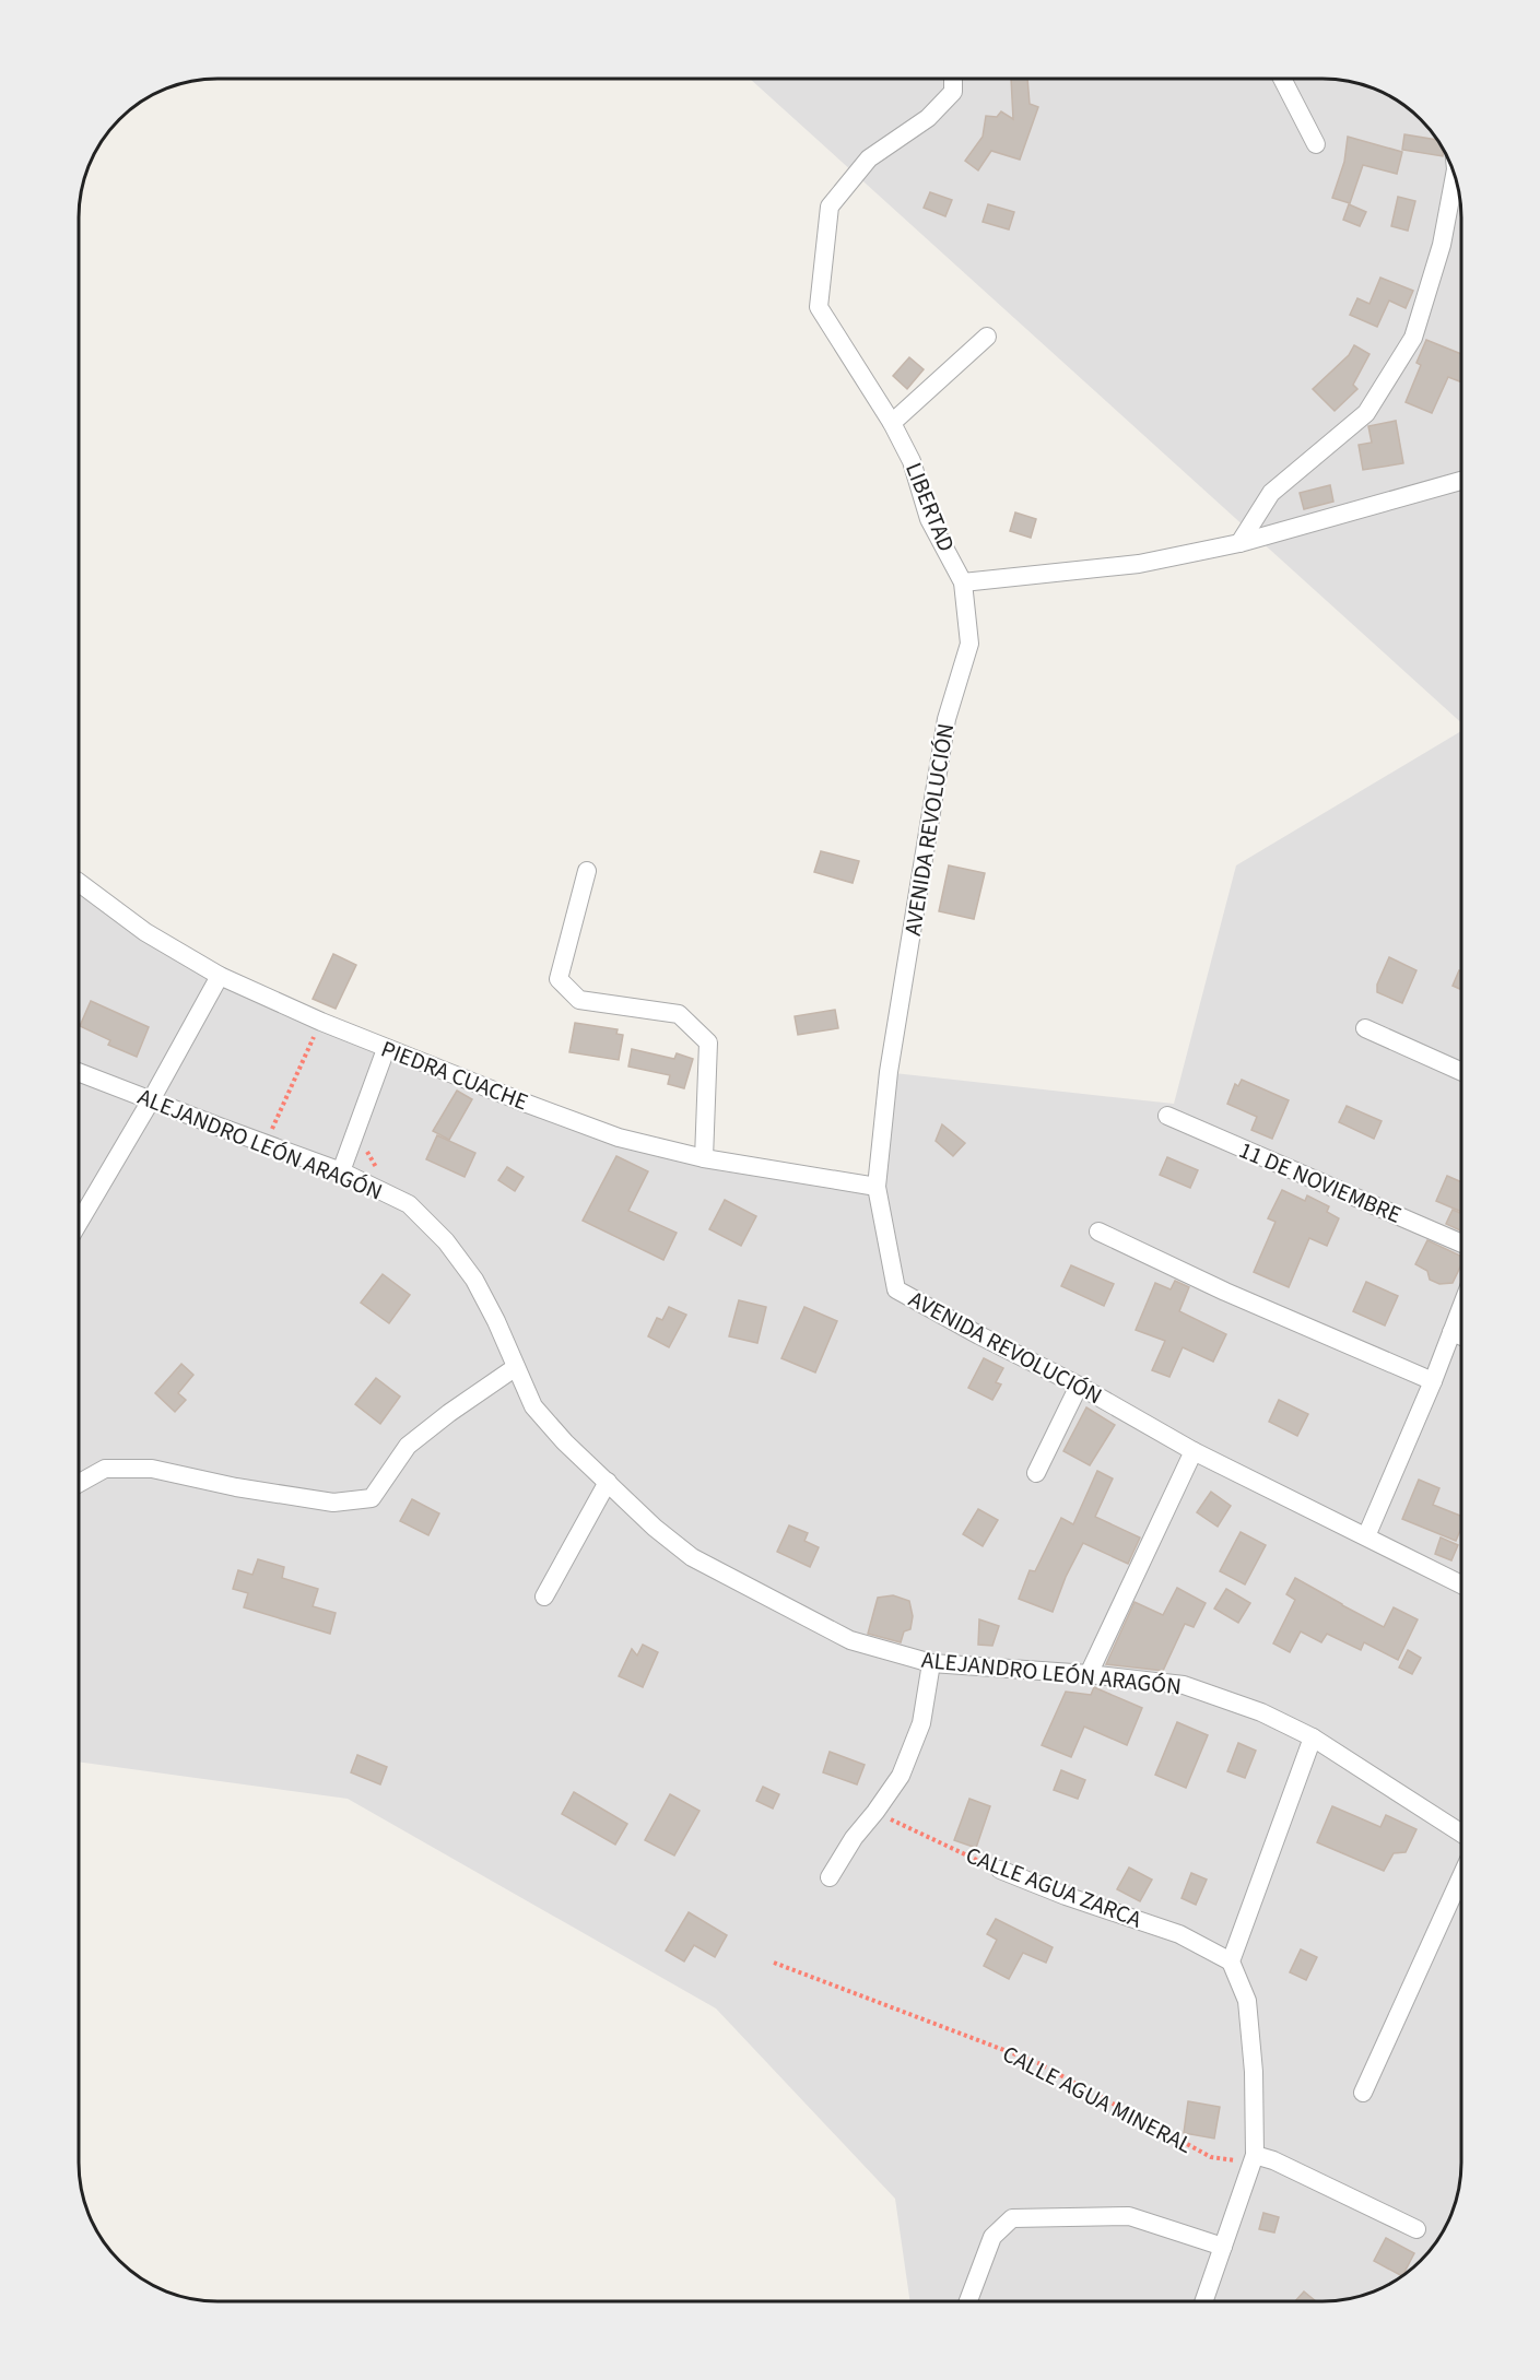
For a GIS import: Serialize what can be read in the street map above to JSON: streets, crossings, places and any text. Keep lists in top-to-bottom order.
{
  "streets": {
    "street": [
      "LIBERTAD",
      "AVENIDA REVOLUCIÓN",
      "PIEDRA CUACHE",
      "ALEJANDRO LEÓN ARAGÓN",
      "11 DE NOVIEMBRE",
      "CALLE AGUA ZARCA"
    ],
    "path": ["CALLE AGUA MINERAL"]
  },
  "crossings": [
    ["LIBERTAD", "AVENIDA REVOLUCIÓN"],
    ["AVENIDA REVOLUCIÓN", "PIEDRA CUACHE"]
  ]
}
